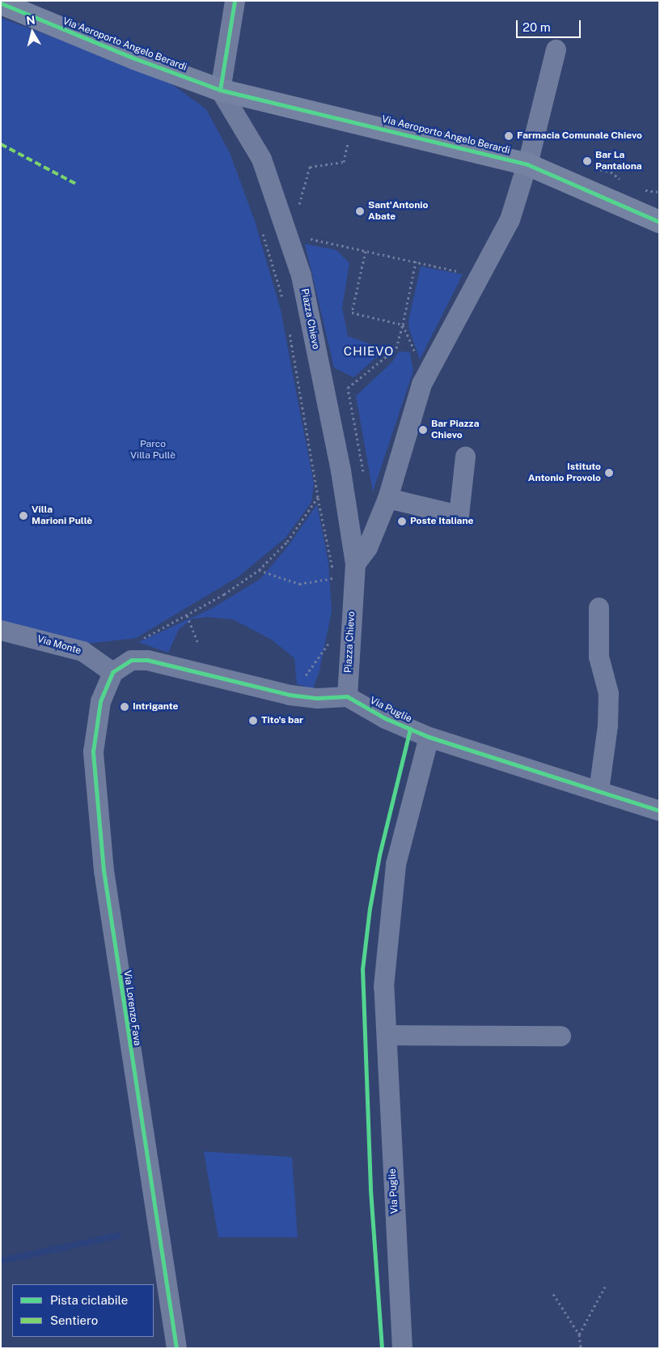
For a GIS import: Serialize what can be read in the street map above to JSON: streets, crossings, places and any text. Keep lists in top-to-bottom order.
{
  "streets": {
    "street": [
      "Via Aeroporto Angelo Berardi",
      "Piazza Chievo",
      "Via Monte",
      "Via Puglie",
      "Via Lorenzo Fava"
    ]
  },
  "crossings": [
    ["Via Aeroporto Angelo Berardi", "Piazza Chievo"],
    ["Piazza Chievo", "Via Puglie"],
    ["Via Monte", "Via Lorenzo Fava"]
  ],
  "districts": ["CHIEVO"],
  "parks": ["Parco Villa Pullè"],
  "places": [
    "Farmacia Comunale Chievo",
    "Bar La Pantalona",
    "Sant'Antonio Abate",
    "Bar Piazza Chievo",
    "Istituto Antonio Provolo",
    "Villa Marioni Pullè",
    "Poste Italiane",
    "Intrigante",
    "Tito's bar"
  ],
  "legend": ["Pista ciclabile", "Sentiero"],
  "scale_bar": "20 m",
  "north": "top"
}
